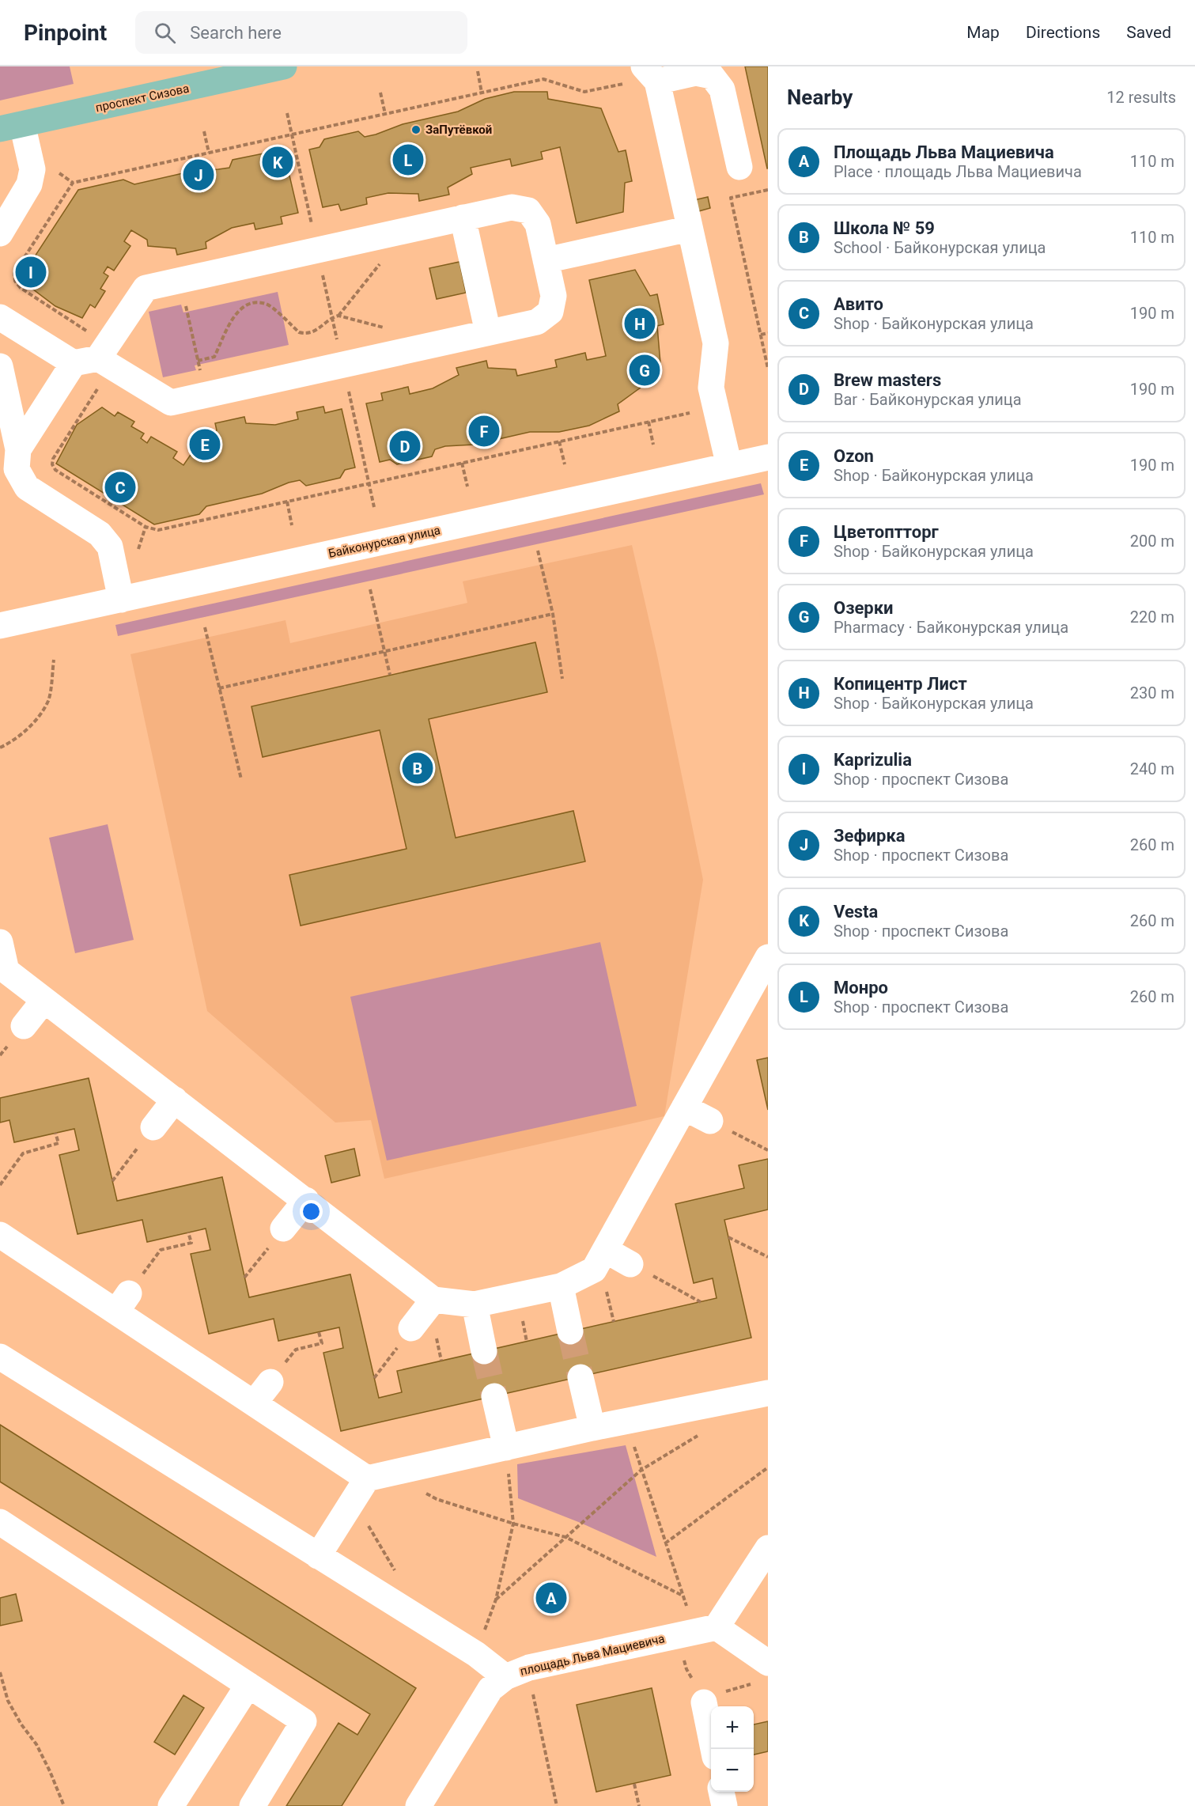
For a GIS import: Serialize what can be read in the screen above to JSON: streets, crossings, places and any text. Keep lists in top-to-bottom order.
{
  "streets": {
    "main road": ["проспект Сизова"],
    "street": ["Байконурская улица", "площадь Льва Мациевича"]
  },
  "places": ["ЗаПутёвкой"],
  "page": {
    "header": "Pinpoint",
    "search": "Search here",
    "nav": ["Map", "Directions", "Saved"],
    "heading": ["Nearby", "12 results"],
    "list": [
      {
        "mark": "A",
        "name": "Площадь Льва Мациевича",
        "note": "Place · площадь Льва Мациевича",
        "value": "110 m"
      },
      {
        "mark": "B",
        "name": "Школа № 59",
        "note": "School · Байконурская улица",
        "value": "110 m"
      },
      {
        "mark": "C",
        "name": "Авито",
        "note": "Shop · Байконурская улица",
        "value": "190 m"
      },
      {
        "mark": "D",
        "name": "Brew masters",
        "note": "Bar · Байконурская улица",
        "value": "190 m"
      },
      {
        "mark": "E",
        "name": "Ozon",
        "note": "Shop · Байконурская улица",
        "value": "190 m"
      },
      {
        "mark": "F",
        "name": "Цветоптторг",
        "note": "Shop · Байконурская улица",
        "value": "200 m"
      },
      {
        "mark": "G",
        "name": "Озерки",
        "note": "Pharmacy · Байконурская улица",
        "value": "220 m"
      },
      {
        "mark": "H",
        "name": "Копицентр Лист",
        "note": "Shop · Байконурская улица",
        "value": "230 m"
      },
      {
        "mark": "I",
        "name": "Kaprizulia",
        "note": "Shop · проспект Сизова",
        "value": "240 m"
      },
      {
        "mark": "J",
        "name": "Зефирка",
        "note": "Shop · проспект Сизова",
        "value": "260 m"
      },
      {
        "mark": "K",
        "name": "Vesta",
        "note": "Shop · проспект Сизова",
        "value": "260 m"
      },
      {
        "mark": "L",
        "name": "Монро",
        "note": "Shop · проспект Сизова",
        "value": "260 m"
      }
    ],
    "pins": [
      "L",
      "K",
      "J",
      "I",
      "H",
      "G",
      "F",
      "E",
      "D",
      "C",
      "B",
      "A"
    ],
    "map_buttons": ["+", "−"]
  }
}
